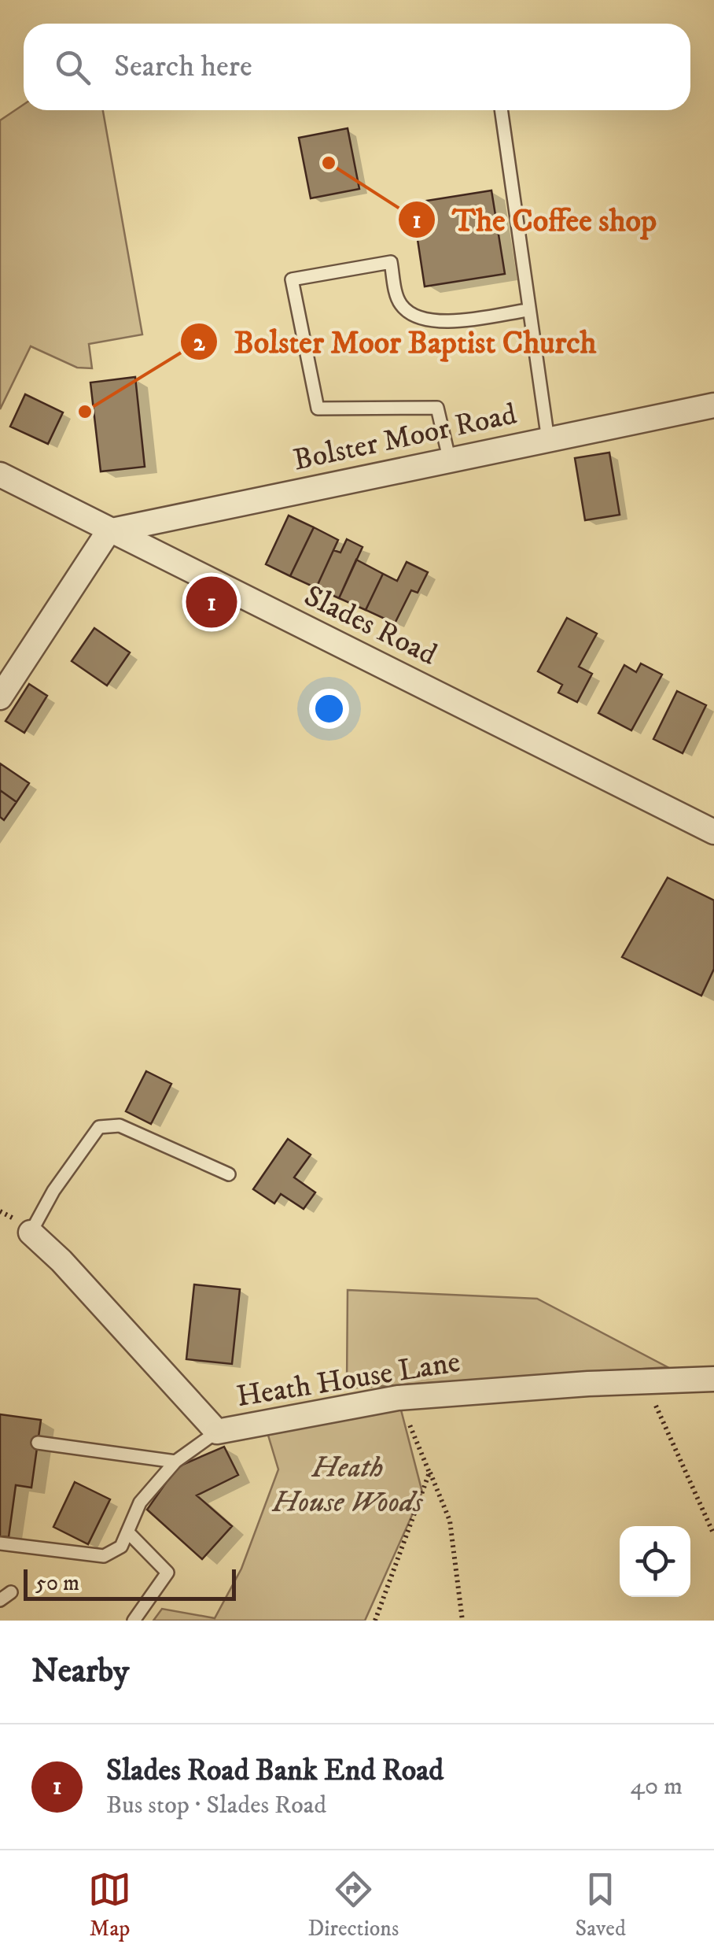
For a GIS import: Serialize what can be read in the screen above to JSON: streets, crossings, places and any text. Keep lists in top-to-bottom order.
{
  "streets": {
    "street": ["Bolster Moor Road", "Slades Road", "Heath House Lane"]
  },
  "crossings": [
    ["Bolster Moor Road", "Slades Road"]
  ],
  "parks": ["Heath House Woods"],
  "places": ["The Coffee shop", "Bolster Moor Baptist Church"],
  "scale_bar": "50 m",
  "page": {
    "search": "Search here",
    "pins": "1",
    "scale": "50 m",
    "heading": "Nearby",
    "list": [
      {
        "mark": "1",
        "name": "Slades Road Bank End Road",
        "note": "Bus stop · Slades Road",
        "value": "40 m"
      }
    ],
    "nav": ["Map", "Directions", "Saved"]
  }
}
